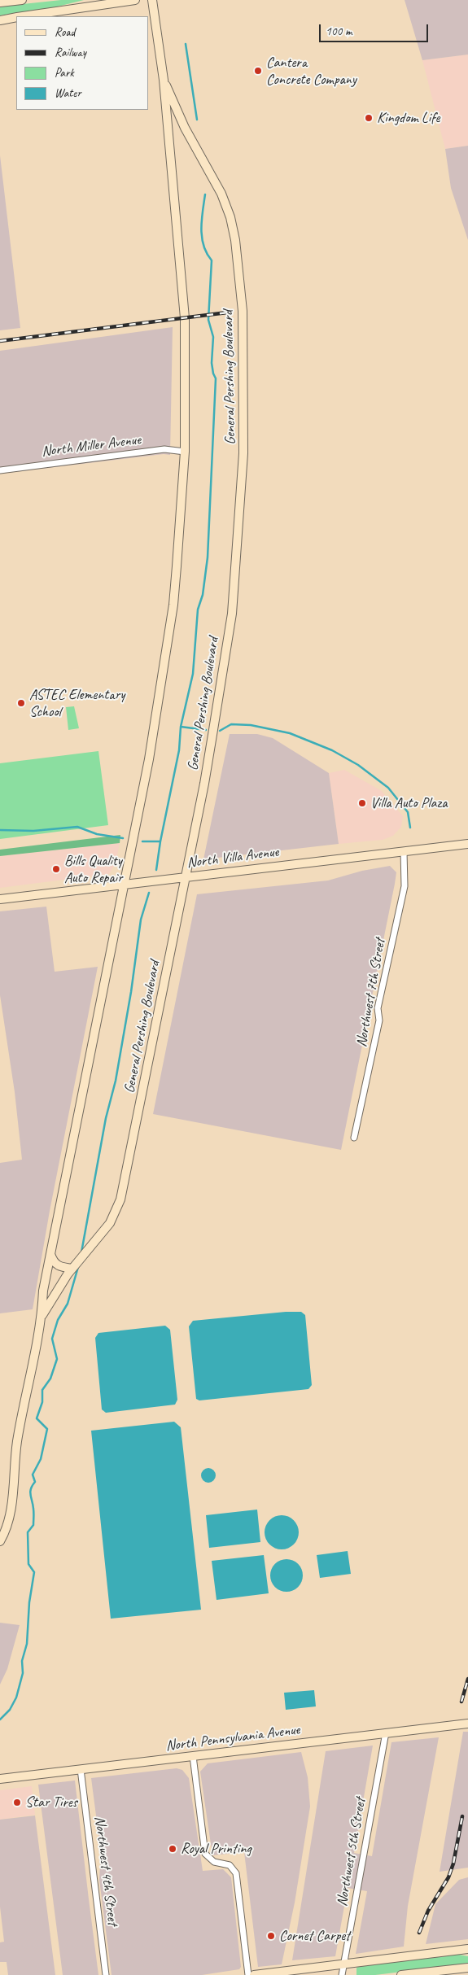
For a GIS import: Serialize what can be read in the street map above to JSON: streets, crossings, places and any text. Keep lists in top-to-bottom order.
{
  "streets": {
    "main road": ["General Pershing Boulevard", "North Villa Avenue", "North Pennsylvania Avenue"],
    "street": [
      "North Miller Avenue",
      "Northwest 7th Street",
      "Northwest 5th Street",
      "Northwest 4th Street"
    ]
  },
  "crossings": [
    ["General Pershing Boulevard", "North Miller Avenue"],
    ["General Pershing Boulevard", "North Villa Avenue"],
    ["North Villa Avenue", "Northwest 7th Street"],
    ["North Pennsylvania Avenue", "Northwest 5th Street"],
    ["North Pennsylvania Avenue", "Northwest 4th Street"]
  ],
  "places": [
    "Cantera Concrete Company",
    "Kingdom Life",
    "ASTEC Elementary School",
    "Villa Auto Plaza",
    "Bills Quality Auto Repair",
    "Star Tires",
    "Royal Printing",
    "Cornet Carpet"
  ],
  "legend": [
    "Road",
    "Railway",
    "Park",
    "Water"
  ],
  "scale_bar": "100 m"
}
